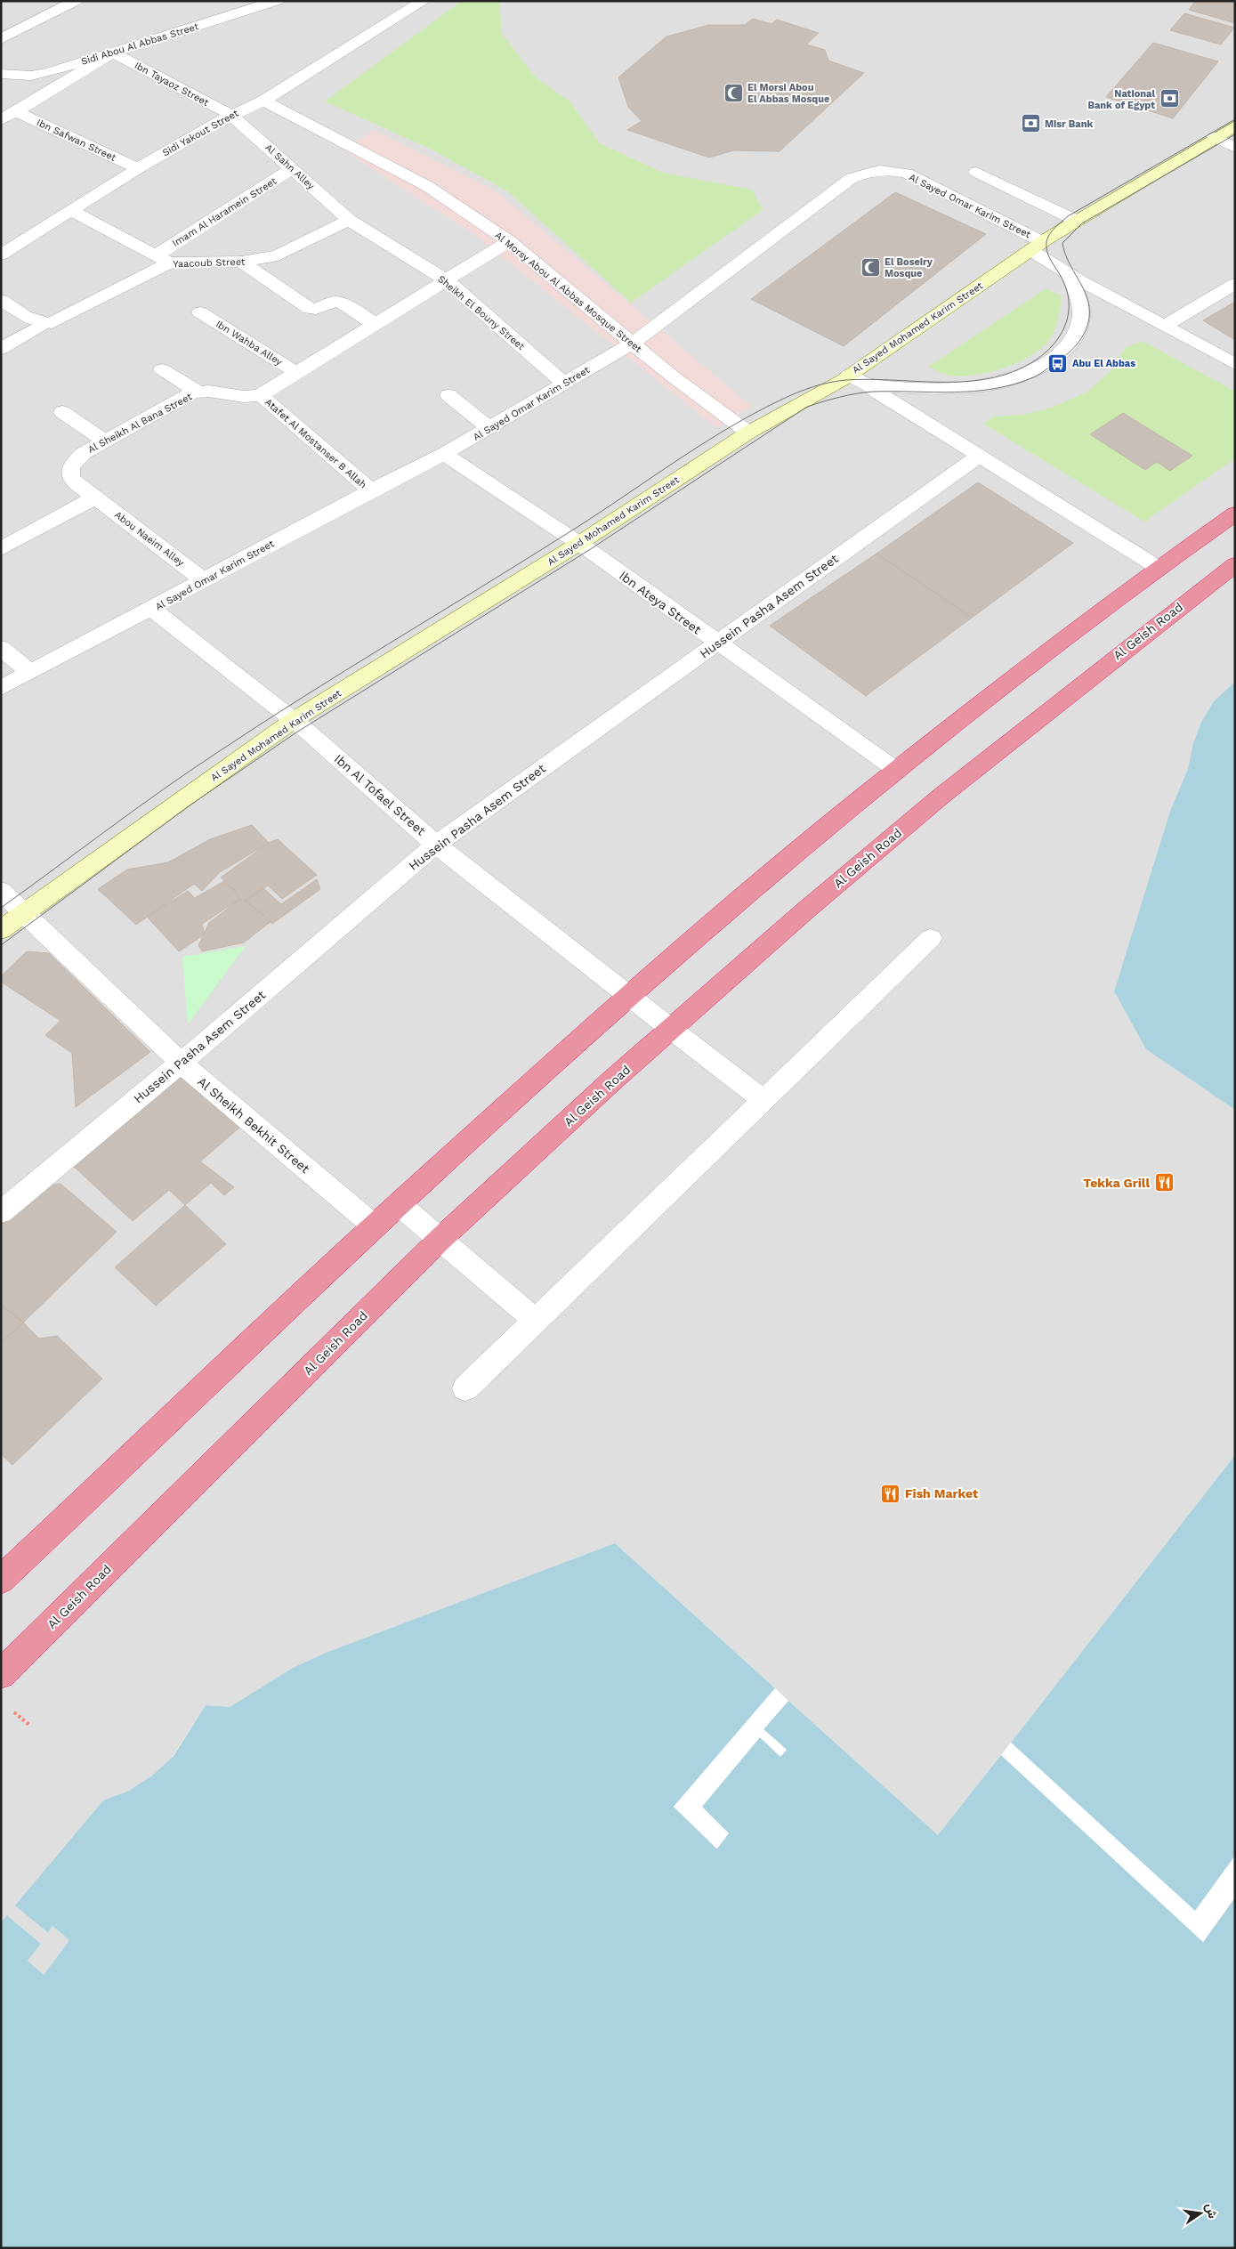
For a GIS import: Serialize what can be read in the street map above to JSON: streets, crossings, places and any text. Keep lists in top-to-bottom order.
{
  "streets": {
    "highway": ["Al Geish Road"],
    "main road": ["Al Sayed Mohamed Karim Street"],
    "street": [
      "Sidi Abou Al Abbas Street",
      "Ibn Tayaoz Street",
      "Sidi Yakout Street",
      "Ibn Safwan Street",
      "Al Sahn Alley",
      "Al Sayed Omar Karim Street",
      "Imam Al Haramein Street",
      "Yaacoub Street",
      "Al Morsy Abou Al Abbas Mosque Street",
      "Sheikh El Bouny Street",
      "Ibn Wahba Alley",
      "Al Sheikh Al Bana Street",
      "Atafet Al Mostanser B Allah",
      "Abou Naeim Alley",
      "Ibn Ateya Street",
      "Hussein Pasha Asem Street",
      "Ibn Al Tofael Street",
      "Al Sheikh Bekhit Street"
    ]
  },
  "crossings": [
    ["Sidi Abou Al Abbas Street", "Ibn Tayaoz Street"],
    ["Ibn Tayaoz Street", "Sidi Yakout Street"],
    ["Ibn Tayaoz Street", "Al Sahn Alley"],
    ["Sidi Yakout Street", "Ibn Safwan Street"],
    ["Sidi Yakout Street", "Al Sahn Alley"],
    ["Sidi Yakout Street", "Al Morsy Abou Al Abbas Mosque Street"],
    ["Al Sahn Alley", "Imam Al Haramein Street"],
    ["Al Sahn Alley", "Yaacoub Street"],
    ["Al Sahn Alley", "Sheikh El Bouny Street"],
    ["Al Sayed Omar Karim Street", "Al Morsy Abou Al Abbas Mosque Street"],
    ["Al Sayed Omar Karim Street", "Sheikh El Bouny Street"],
    ["Al Sayed Omar Karim Street", "Al Sayed Mohamed Karim Street"],
    ["Al Sayed Omar Karim Street", "Atafet Al Mostanser B Allah"],
    ["Al Sayed Omar Karim Street", "Abou Naeim Alley"],
    ["Al Sayed Omar Karim Street", "Ibn Ateya Street"],
    ["Al Sayed Omar Karim Street", "Ibn Al Tofael Street"],
    ["Imam Al Haramein Street", "Yaacoub Street"],
    ["Yaacoub Street", "Sheikh El Bouny Street"],
    ["Al Morsy Abou Al Abbas Mosque Street", "Al Sayed Mohamed Karim Street"],
    ["Al Sayed Mohamed Karim Street", "Ibn Ateya Street"],
    ["Al Sayed Mohamed Karim Street", "Ibn Al Tofael Street"],
    ["Al Sayed Mohamed Karim Street", "Al Sheikh Bekhit Street"],
    ["Al Sheikh Al Bana Street", "Atafet Al Mostanser B Allah"],
    ["Al Sheikh Al Bana Street", "Abou Naeim Alley"],
    ["Ibn Ateya Street", "Hussein Pasha Asem Street"],
    ["Hussein Pasha Asem Street", "Ibn Al Tofael Street"],
    ["Hussein Pasha Asem Street", "Al Sheikh Bekhit Street"],
    ["Al Geish Road", "Ibn Al Tofael Street"]
  ],
  "places": {
    "mosque": ["El Morsi Abou El Abbas Mosque", "El Boseiry Mosque"],
    "bank": ["National Bank of Egypt", "Misr Bank"],
    "bus stop": ["Abu El Abbas"],
    "restaurant": ["Tekka Grill", "Fish Market"]
  },
  "north": "right"
}
